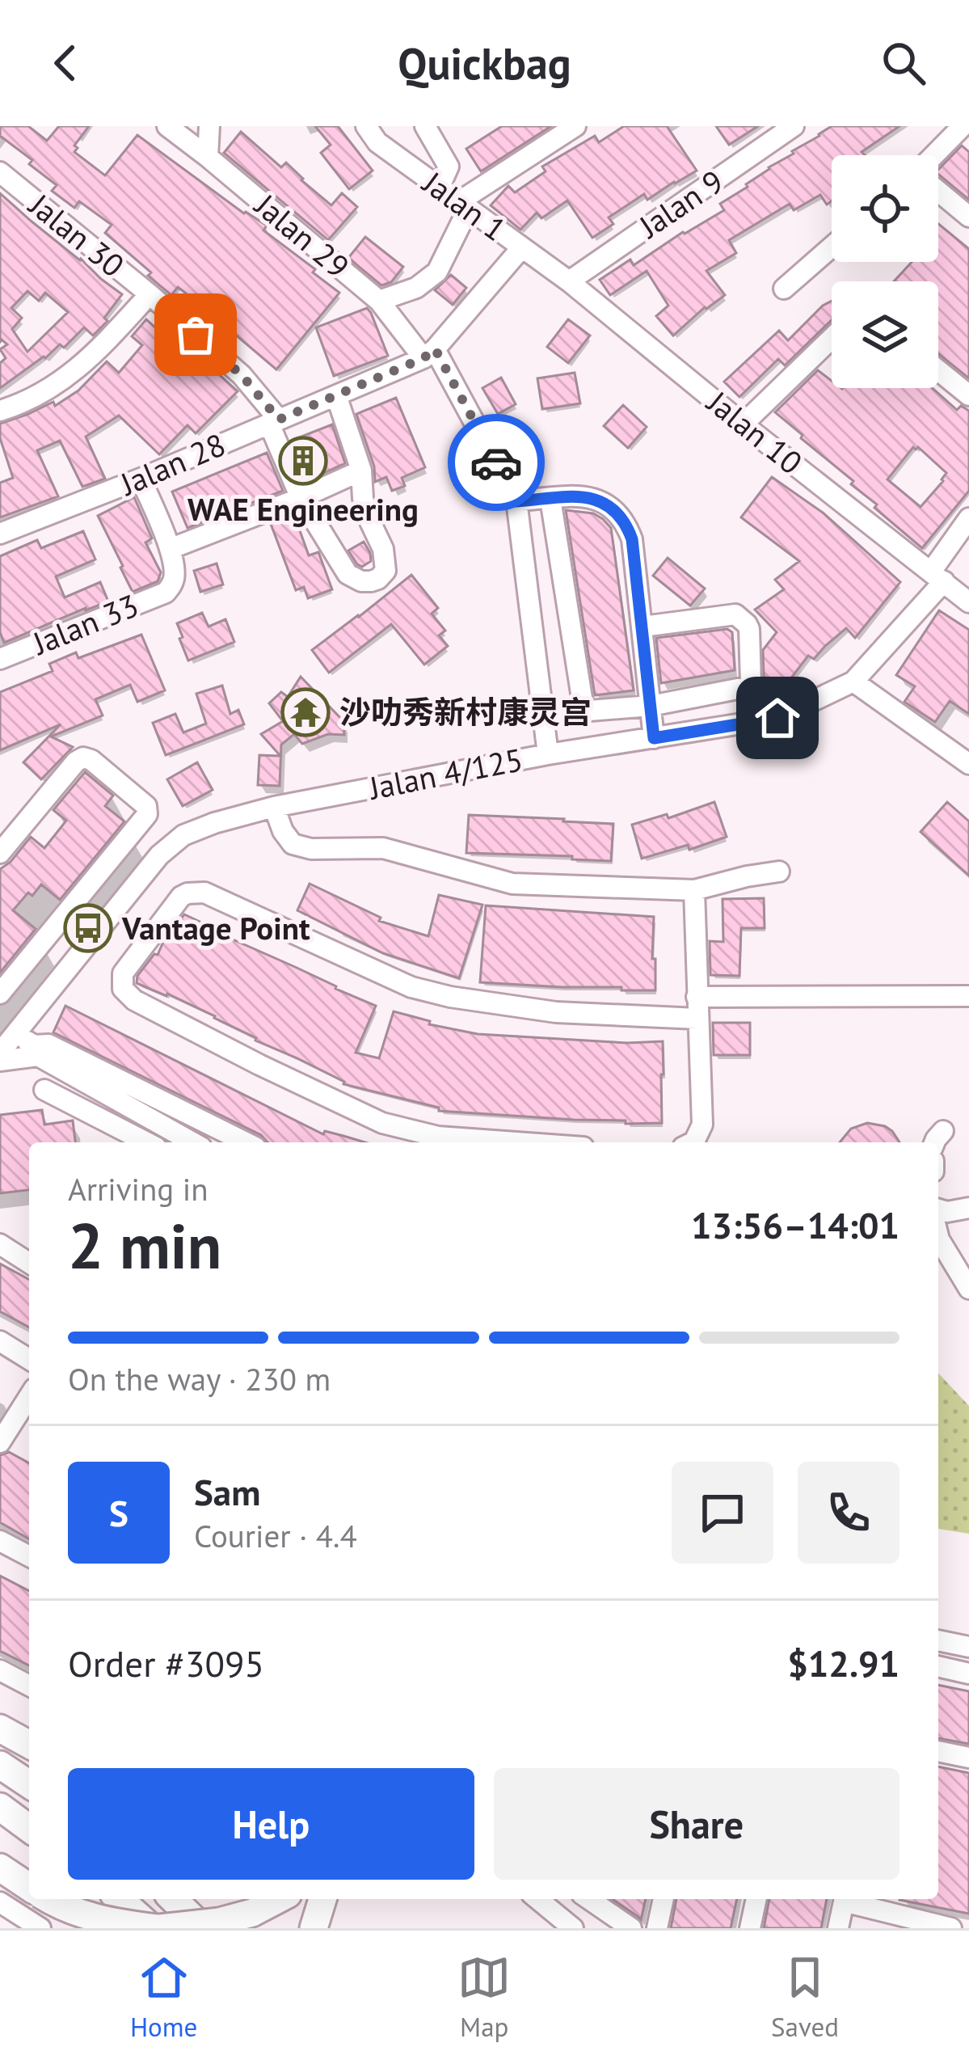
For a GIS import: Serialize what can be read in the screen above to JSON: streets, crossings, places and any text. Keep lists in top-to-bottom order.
{
  "streets": {
    "street": [
      "Jalan 9",
      "Jalan 1",
      "Jalan 30",
      "Jalan 29",
      "Jalan 10",
      "Jalan 28",
      "Jalan 33",
      "Jalan 4/125"
    ]
  },
  "crossings": [
    ["Jalan 9", "Jalan 1"],
    ["Jalan 9", "Jalan 10"],
    ["Jalan 1", "Jalan 10"],
    ["Jalan 1", "Jalan 28"],
    ["Jalan 30", "Jalan 28"],
    ["Jalan 29", "Jalan 28"],
    ["Jalan 10", "Jalan 4/125"],
    ["Jalan 28", "Jalan 33"]
  ],
  "places": {
    "building": ["WAE Engineering"],
    "temple": ["沙叻秀新村康灵宫"],
    "bus stop": ["Vantage Point"]
  },
  "page": {
    "header": "Quickbag",
    "heading": ["2 min", "Arriving in", "13:56–14:01"],
    "panel": [
      "Sam",
      "Courier · 4.4",
      "Order #3095",
      "$12.91"
    ],
    "bar": "On the way · 230 m",
    "round": "S",
    "buttons": ["Help", "Share"],
    "tabs": ["Home", "Map", "Saved"]
  }
}
